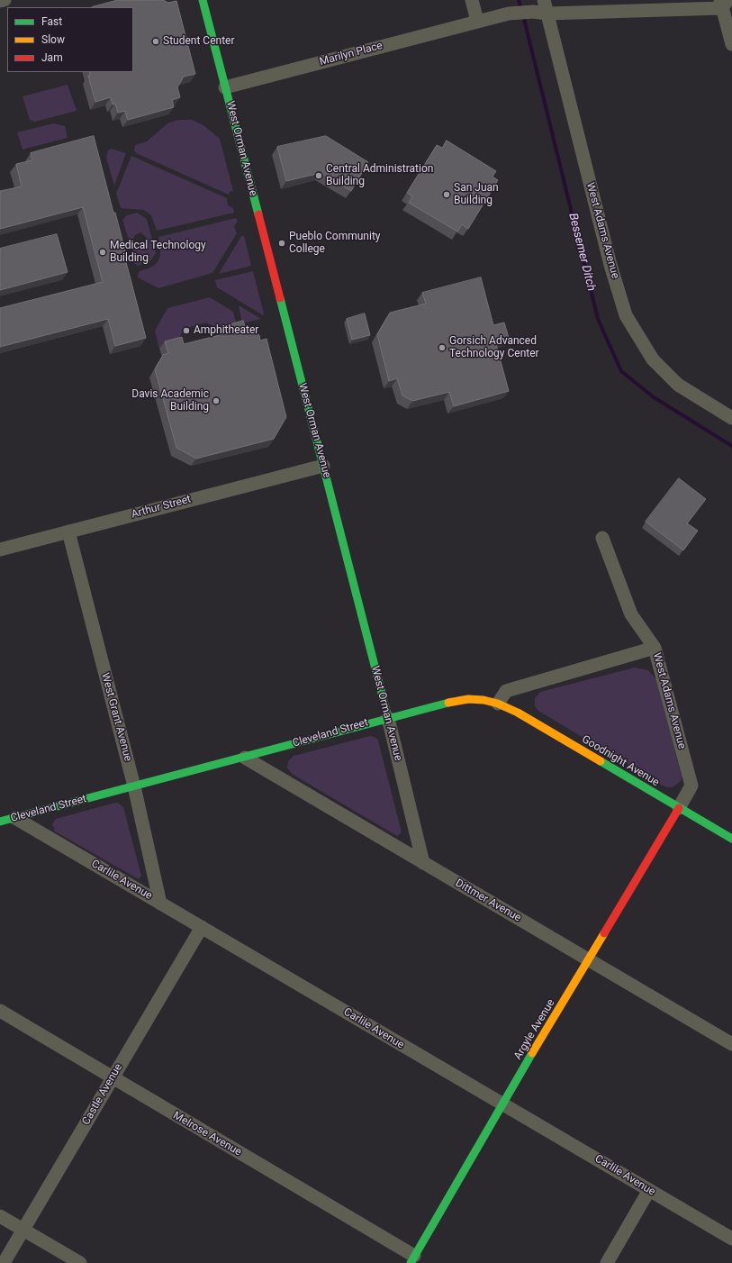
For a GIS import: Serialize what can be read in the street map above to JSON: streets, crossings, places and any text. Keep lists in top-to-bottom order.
{
  "streets": {
    "street": [
      "Marilyn Place",
      "West Orman Avenue",
      "West Adams Avenue",
      "Arthur Street",
      "West Grant Avenue",
      "Cleveland Street",
      "Goodnight Avenue",
      "Carlile Avenue",
      "Dittmer Avenue",
      "Argyle Avenue",
      "Castle Avenue",
      "Melrose Avenue"
    ]
  },
  "crossings": [
    ["Marilyn Place", "West Orman Avenue"],
    ["Marilyn Place", "West Adams Avenue"],
    ["West Orman Avenue", "Arthur Street"],
    ["West Orman Avenue", "Cleveland Street"],
    ["West Orman Avenue", "Dittmer Avenue"],
    ["West Adams Avenue", "Goodnight Avenue"],
    ["West Adams Avenue", "Argyle Avenue"],
    ["Arthur Street", "West Grant Avenue"],
    ["West Grant Avenue", "Cleveland Street"],
    ["West Grant Avenue", "Carlile Avenue"],
    ["Cleveland Street", "Goodnight Avenue"],
    ["Cleveland Street", "Carlile Avenue"],
    ["Cleveland Street", "Dittmer Avenue"],
    ["Goodnight Avenue", "Argyle Avenue"],
    ["Carlile Avenue", "Argyle Avenue"],
    ["Carlile Avenue", "Castle Avenue"],
    ["Dittmer Avenue", "Argyle Avenue"],
    ["Argyle Avenue", "Melrose Avenue"],
    ["Castle Avenue", "Melrose Avenue"]
  ],
  "water": ["Bessemer Ditch"],
  "places": [
    "Student Center",
    "Central Administration Building",
    "San Juan Building",
    "Pueblo Community College",
    "Medical Technology Building",
    "Amphitheater",
    "Gorsich Advanced Technology Center",
    "Davis Academic Building"
  ],
  "legend": ["Fast", "Slow", "Jam"]
}
